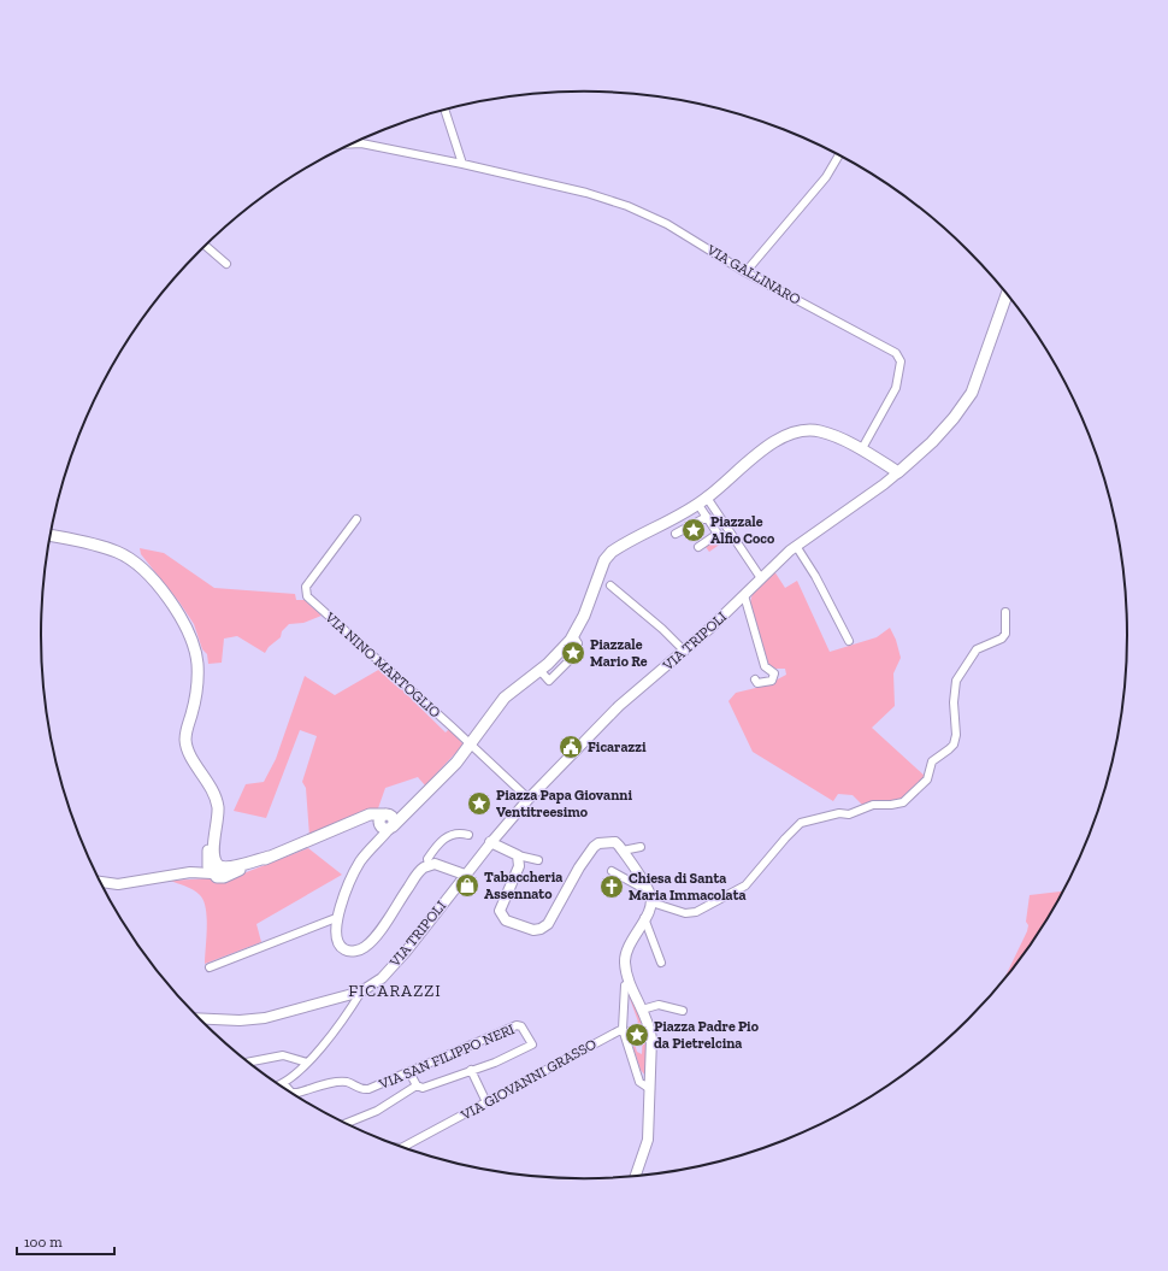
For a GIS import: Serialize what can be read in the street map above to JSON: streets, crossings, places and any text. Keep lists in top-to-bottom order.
{
  "streets": {
    "main road": ["VIA TRIPOLI"],
    "street": [
      "VIA GALLINARO",
      "VIA NINO MARTOGLIO",
      "VIA SAN FILIPPO NERI",
      "VIA GIOVANNI GRASSO"
    ]
  },
  "crossings": [
    ["VIA TRIPOLI", "VIA NINO MARTOGLIO"]
  ],
  "districts": ["FICARAZZI"],
  "places": {
    "place": [
      "Piazzale Alfio Coco",
      "Piazzale Mario Re",
      "Piazza Papa Giovanni Ventitreesimo",
      "Piazza Padre Pio da Pietrelcina"
    ],
    "public building": ["Ficarazzi"],
    "shop": ["Tabaccheria Assennato"],
    "church": ["Chiesa di Santa Maria Immacolata"]
  },
  "scale_bar": "100 m"
}
